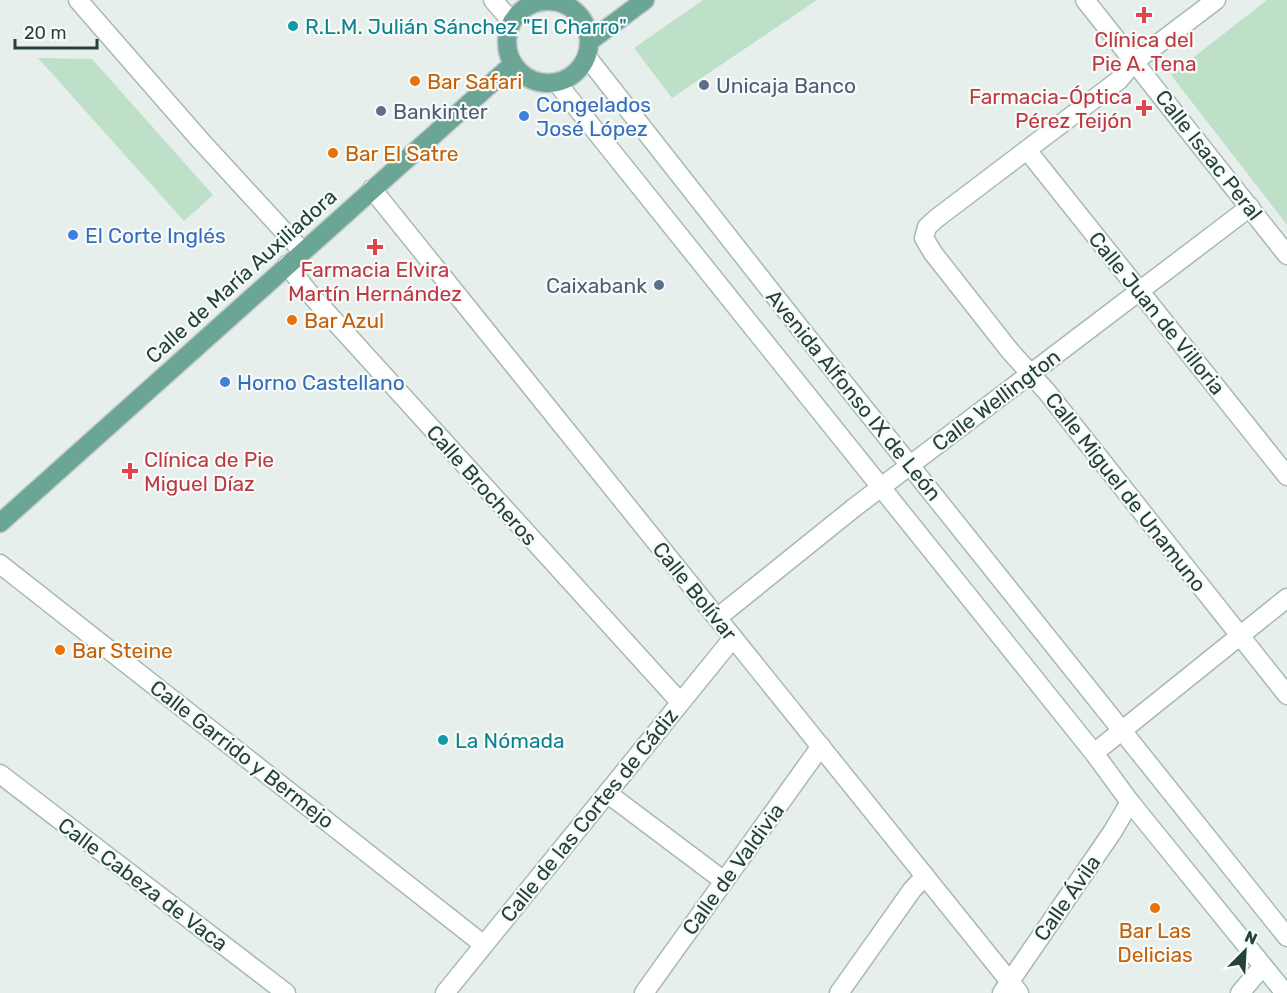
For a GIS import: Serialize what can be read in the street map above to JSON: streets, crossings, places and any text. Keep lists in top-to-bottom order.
{
  "streets": {
    "main road": ["Calle de María Auxiliadora"],
    "street": [
      "Calle Isaac Peral",
      "Calle Juan de Villoria",
      "Avenida Alfonso IX de León",
      "Calle Wellington",
      "Calle Brocheros",
      "Calle Miguel de Unamuno",
      "Calle Bolívar",
      "Calle Garrido y Bermejo",
      "Calle de las Cortes de Cádiz",
      "Calle de Valdivia",
      "Calle Cabeza de Vaca",
      "Calle Ávila"
    ]
  },
  "crossings": [
    ["Calle Isaac Peral", "Calle Wellington"],
    ["Calle de María Auxiliadora", "Avenida Alfonso IX de León"],
    ["Calle de María Auxiliadora", "Calle Brocheros"],
    ["Calle de María Auxiliadora", "Calle Bolívar"],
    ["Calle Juan de Villoria", "Calle Wellington"],
    ["Calle Juan de Villoria", "Calle Miguel de Unamuno"],
    ["Avenida Alfonso IX de León", "Calle Wellington"],
    ["Avenida Alfonso IX de León", "Calle Ávila"],
    ["Calle Wellington", "Calle Miguel de Unamuno"],
    ["Calle Wellington", "Calle Bolívar"],
    ["Calle Brocheros", "Calle de las Cortes de Cádiz"],
    ["Calle Bolívar", "Calle de las Cortes de Cádiz"],
    ["Calle Bolívar", "Calle de Valdivia"],
    ["Calle Bolívar", "Calle Ávila"],
    ["Calle Garrido y Bermejo", "Calle de las Cortes de Cádiz"]
  ],
  "places": {
    "health": [
      "Clínica del Pie A. Tena",
      "Farmacia-Óptica Pérez Teijón",
      "Farmacia Elvira Martín Hernández",
      "Clínica de Pie Miguel Díaz"
    ],
    "other": [
      "R.L.M. Julián Sánchez \"El Charro\"",
      "Bar Safari",
      "Unicaja Banco",
      "Bankinter",
      "Congelados José López",
      "Bar El Satre",
      "El Corte Inglés",
      "Caixabank",
      "Bar Azul",
      "Horno Castellano",
      "Bar Steine",
      "La Nómada",
      "Bar Las Delicias"
    ]
  },
  "scale_bar": "20 m",
  "north": "top right"
}
